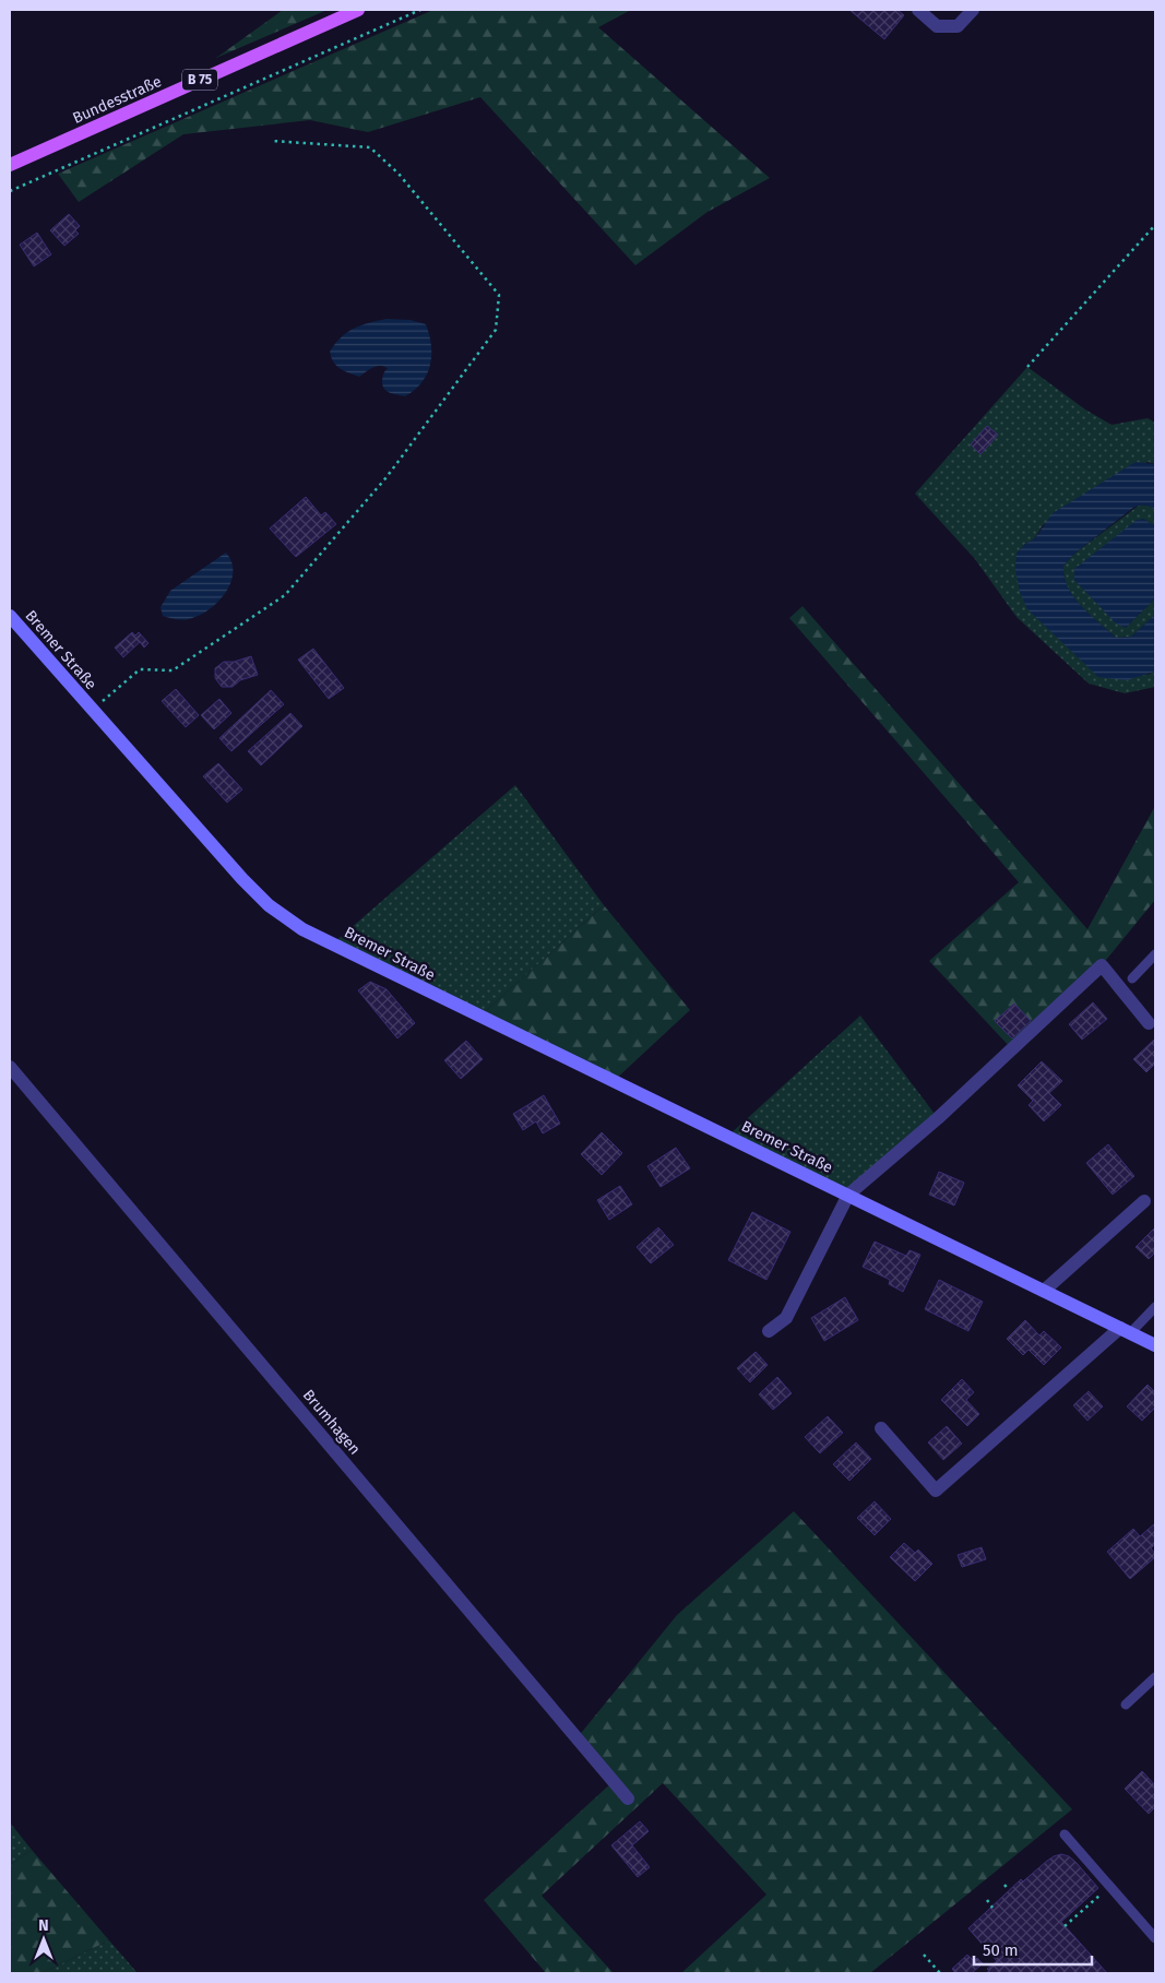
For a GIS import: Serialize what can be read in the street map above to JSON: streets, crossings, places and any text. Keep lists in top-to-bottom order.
{
  "streets": {
    "main road": ["B 75", "Bundesstraße"],
    "street": ["Bremer Straße", "Brumhagen"]
  },
  "scale_bar": "50 m",
  "north": "top"
}
